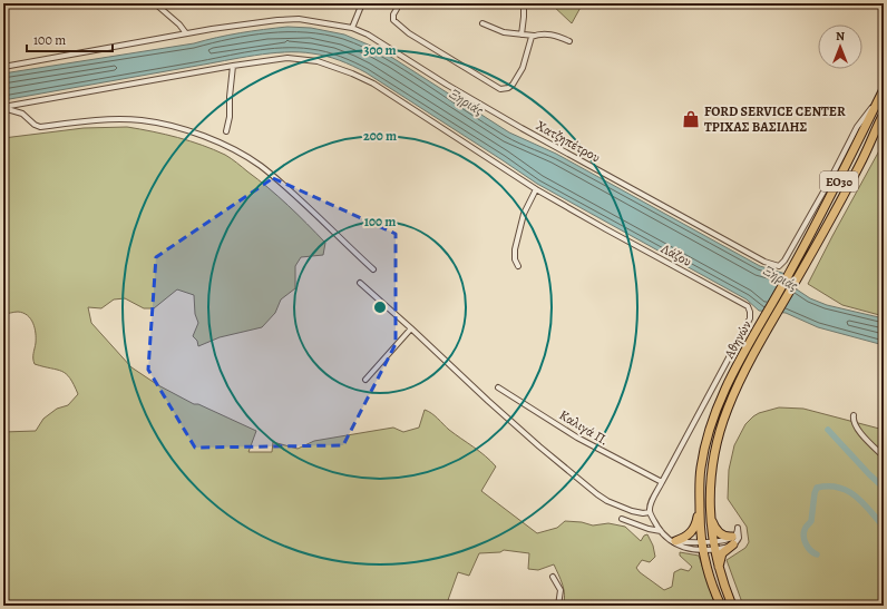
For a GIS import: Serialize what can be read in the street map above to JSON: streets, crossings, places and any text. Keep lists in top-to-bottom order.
{
  "streets": {
    "main road": ["ΕΟ30", "Αθηνών"],
    "street": ["Χατζηπέτρου", "Λάζου", "Καλιγά Π."]
  },
  "crossings": [
    ["Χατζηπέτρου", "Αθηνών"],
    ["Λάζου", "Αθηνών"],
    ["Αθηνών", "Καλιγά Π."]
  ],
  "water": ["Ξηριάς"],
  "places": {
    "shop": ["FORD SERVICE CENTER ΤΡΙΧΑΣ ΒΑΣΙΛΗΣ"]
  },
  "scale_bar": "100 m",
  "north": "top",
  "rings": ["300 m", "200 m", "100 m"]
}
